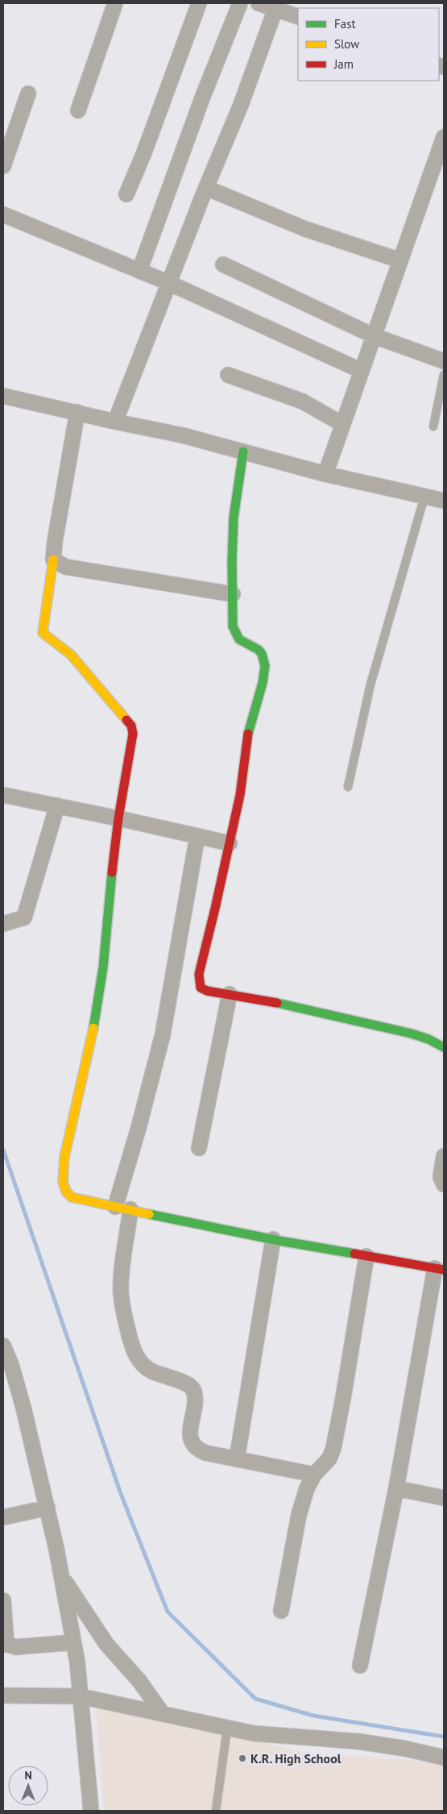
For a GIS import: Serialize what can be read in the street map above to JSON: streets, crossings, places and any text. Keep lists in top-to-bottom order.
{
  "places": ["K.R. High School"],
  "legend": ["Fast", "Slow", "Jam"],
  "north": "top"
}
